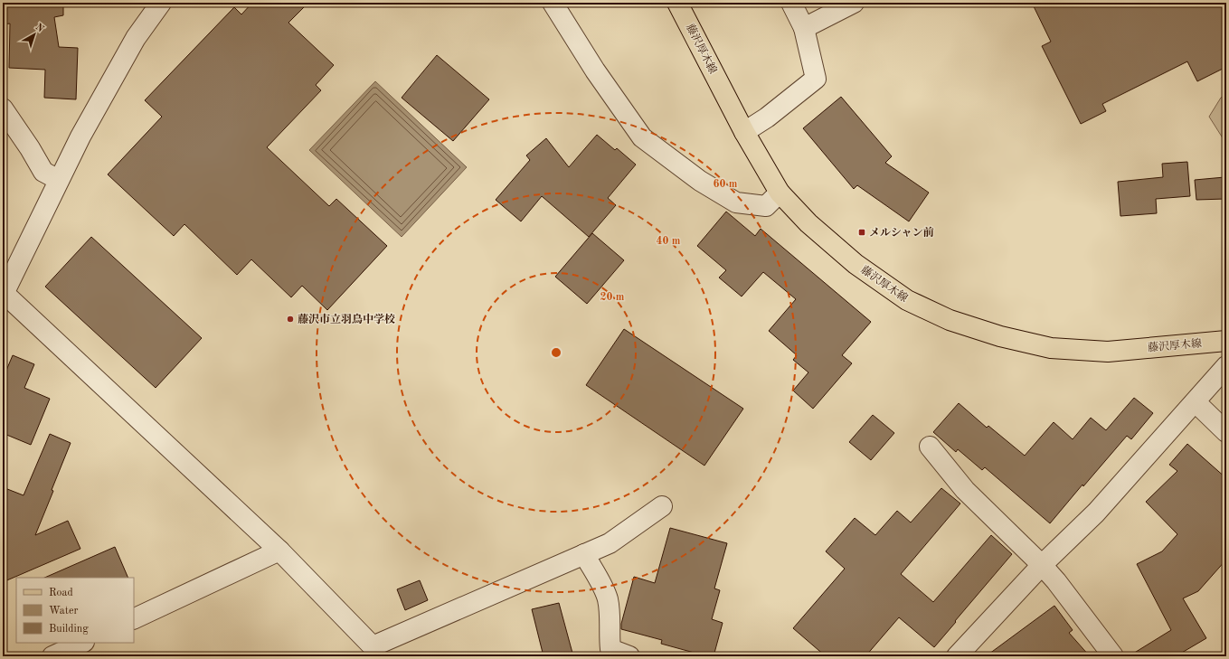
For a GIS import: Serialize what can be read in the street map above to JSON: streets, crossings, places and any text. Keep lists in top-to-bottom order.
{
  "streets": {
    "main road": ["藤沢厚木線"]
  },
  "places": {
    "transit": ["メルシャン前"],
    "other": ["藤沢市立羽鳥中学校"]
  },
  "legend": ["Road", "Water", "Building"],
  "north": "top right",
  "rings": ["60 m", "40 m", "20 m"]
}
